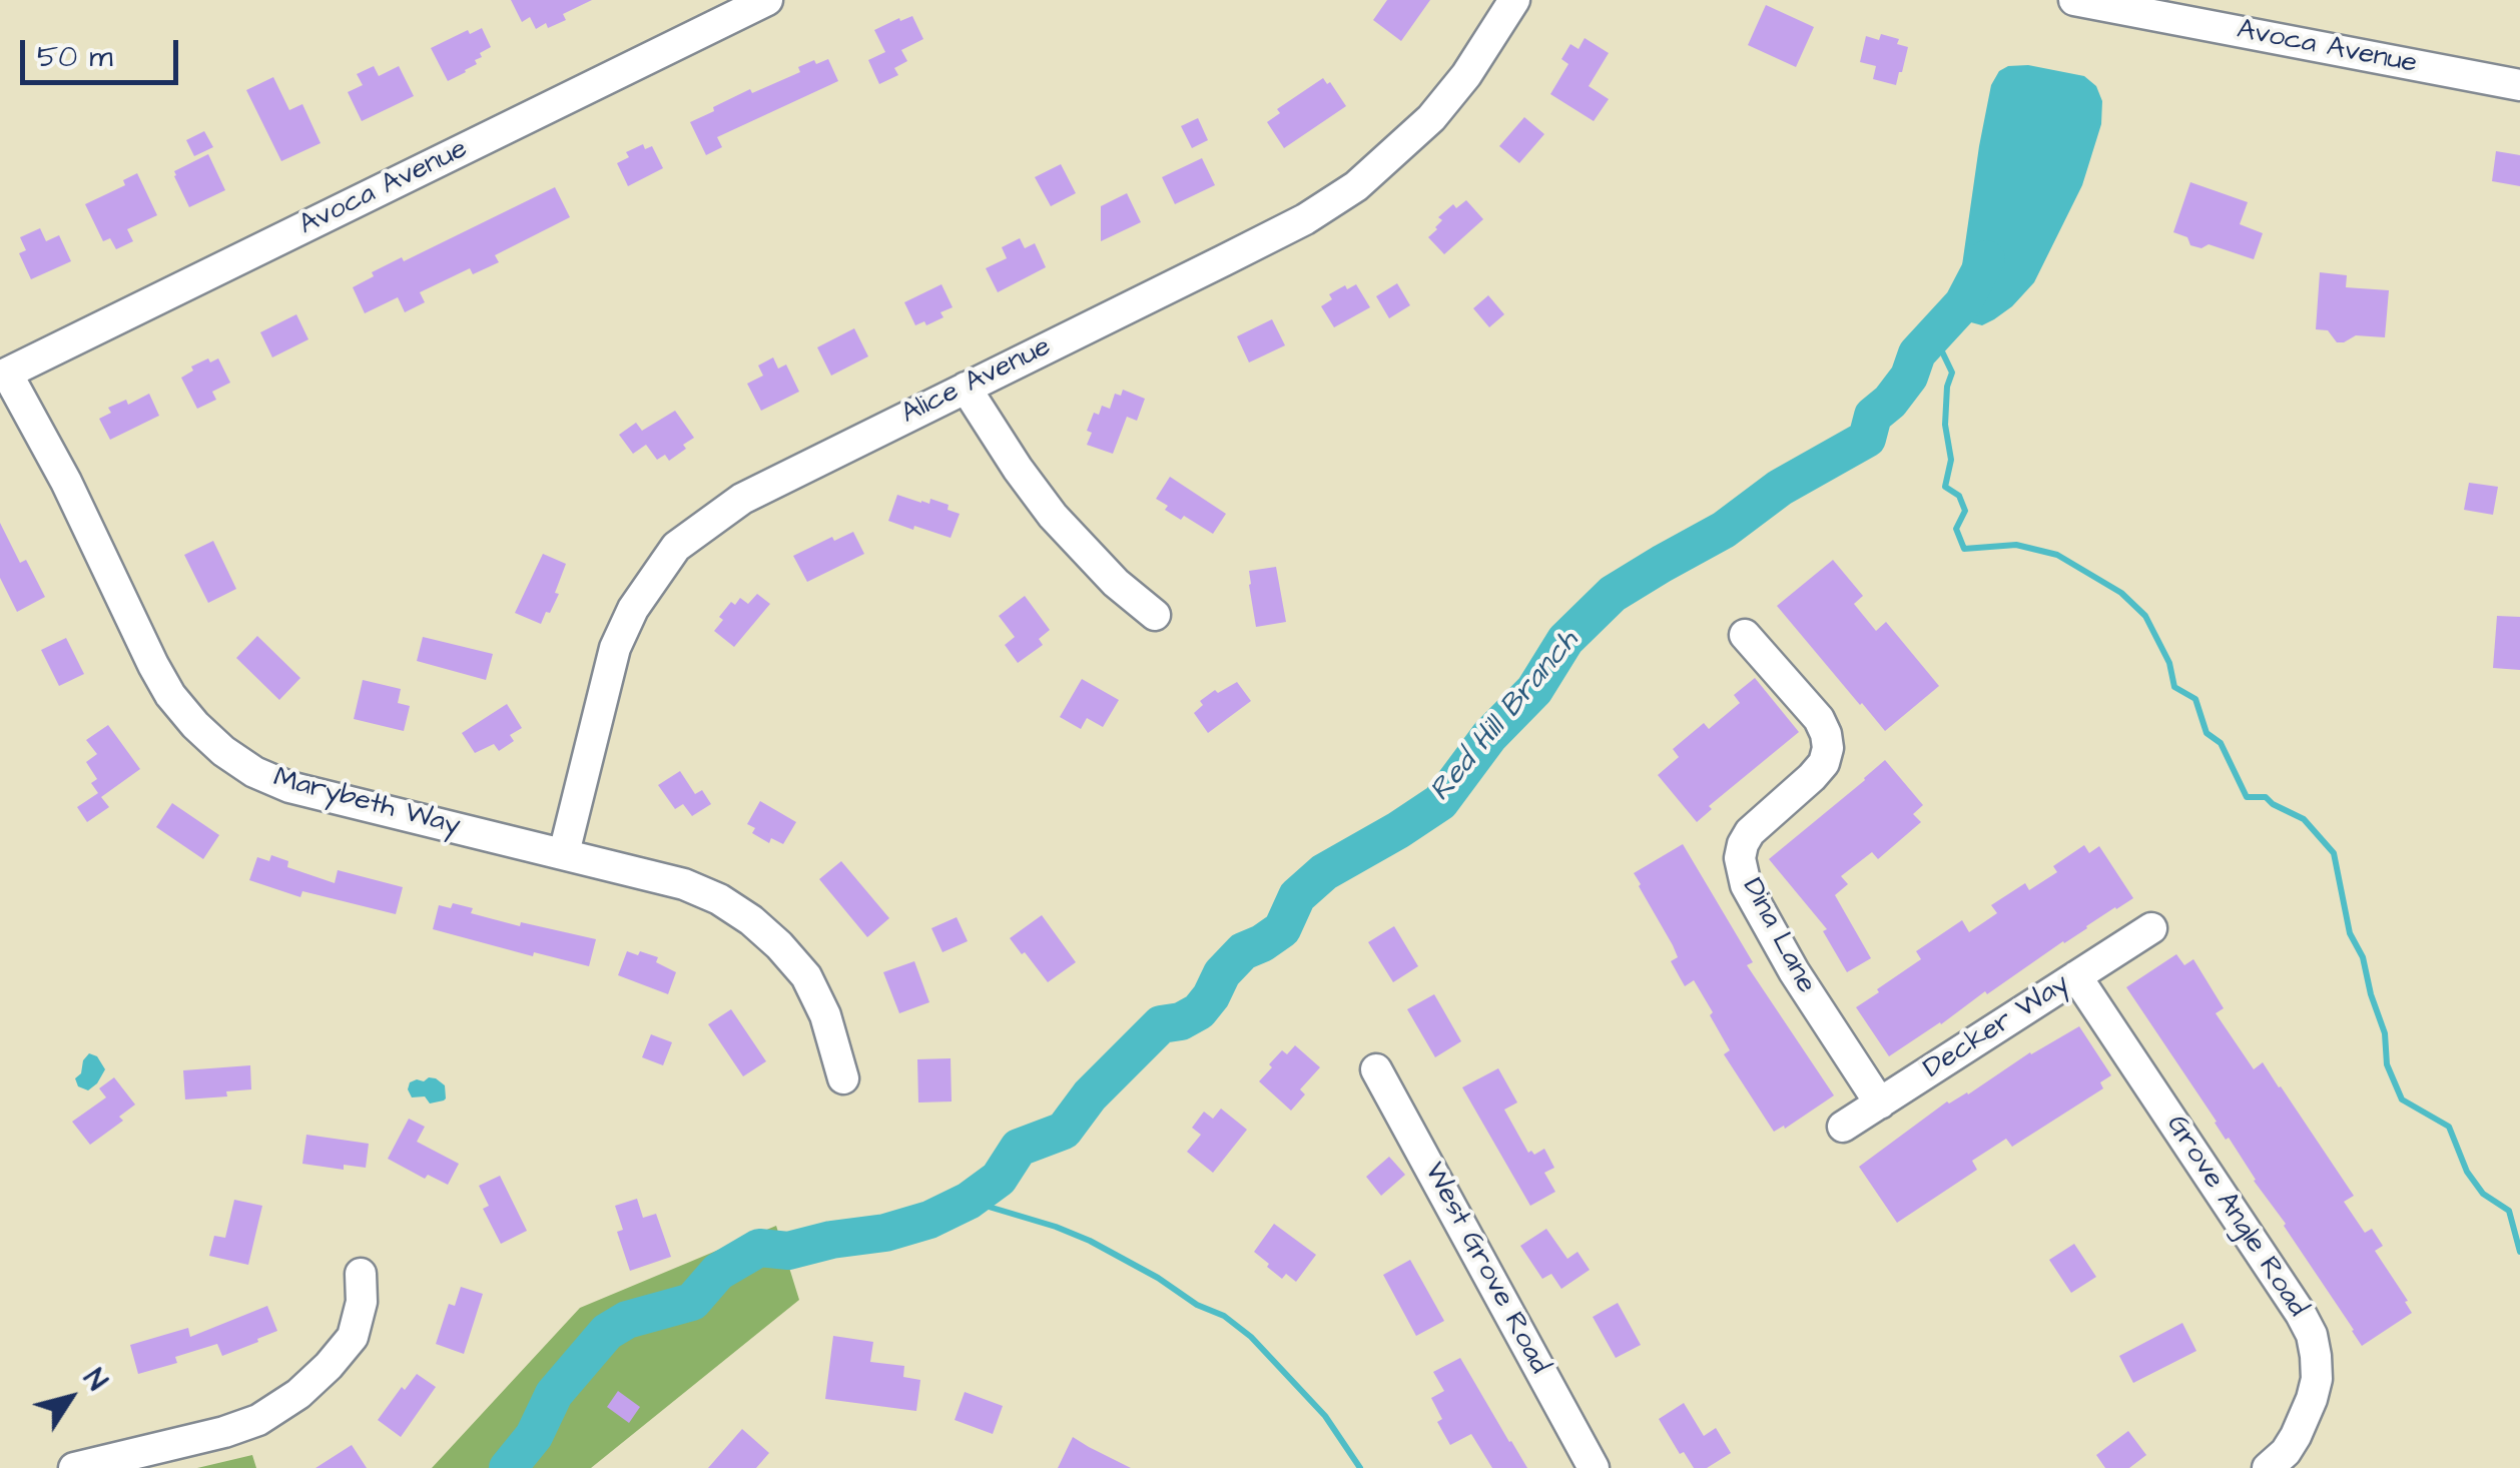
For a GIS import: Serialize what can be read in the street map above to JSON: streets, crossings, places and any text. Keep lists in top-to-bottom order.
{
  "streets": {
    "street": [
      "Avoca Avenue",
      "Alice Avenue",
      "Marybeth Way",
      "Dina Lane",
      "Decker Way",
      "Grove Angle Road",
      "West Grove Road"
    ]
  },
  "crossings": [
    ["Avoca Avenue", "Marybeth Way"],
    ["Alice Avenue", "Marybeth Way"],
    ["Dina Lane", "Decker Way"],
    ["Decker Way", "Grove Angle Road"]
  ],
  "water": ["Red Hill Branch"],
  "scale_bar": "50 m",
  "north": "top right"
}
